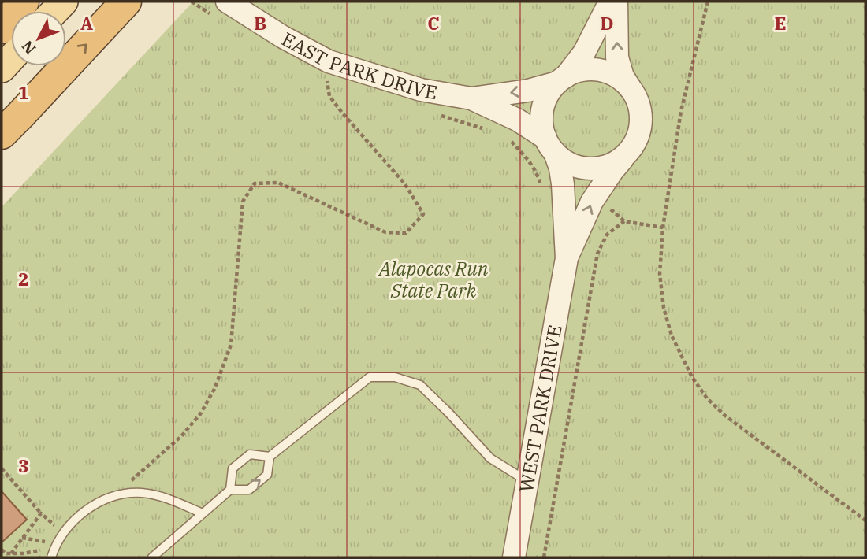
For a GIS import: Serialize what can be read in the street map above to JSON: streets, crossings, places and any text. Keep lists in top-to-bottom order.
{
  "streets": {
    "street": ["EAST PARK DRIVE", "WEST PARK DRIVE"]
  },
  "crossings": [
    ["EAST PARK DRIVE", "WEST PARK DRIVE"]
  ],
  "parks": ["Alapocas Run State Park"],
  "north": "bottom left",
  "grid": {
    "columns": [
      "A",
      "B",
      "C",
      "D",
      "E"
    ],
    "rows": ["1", "2", "3"]
  }
}
